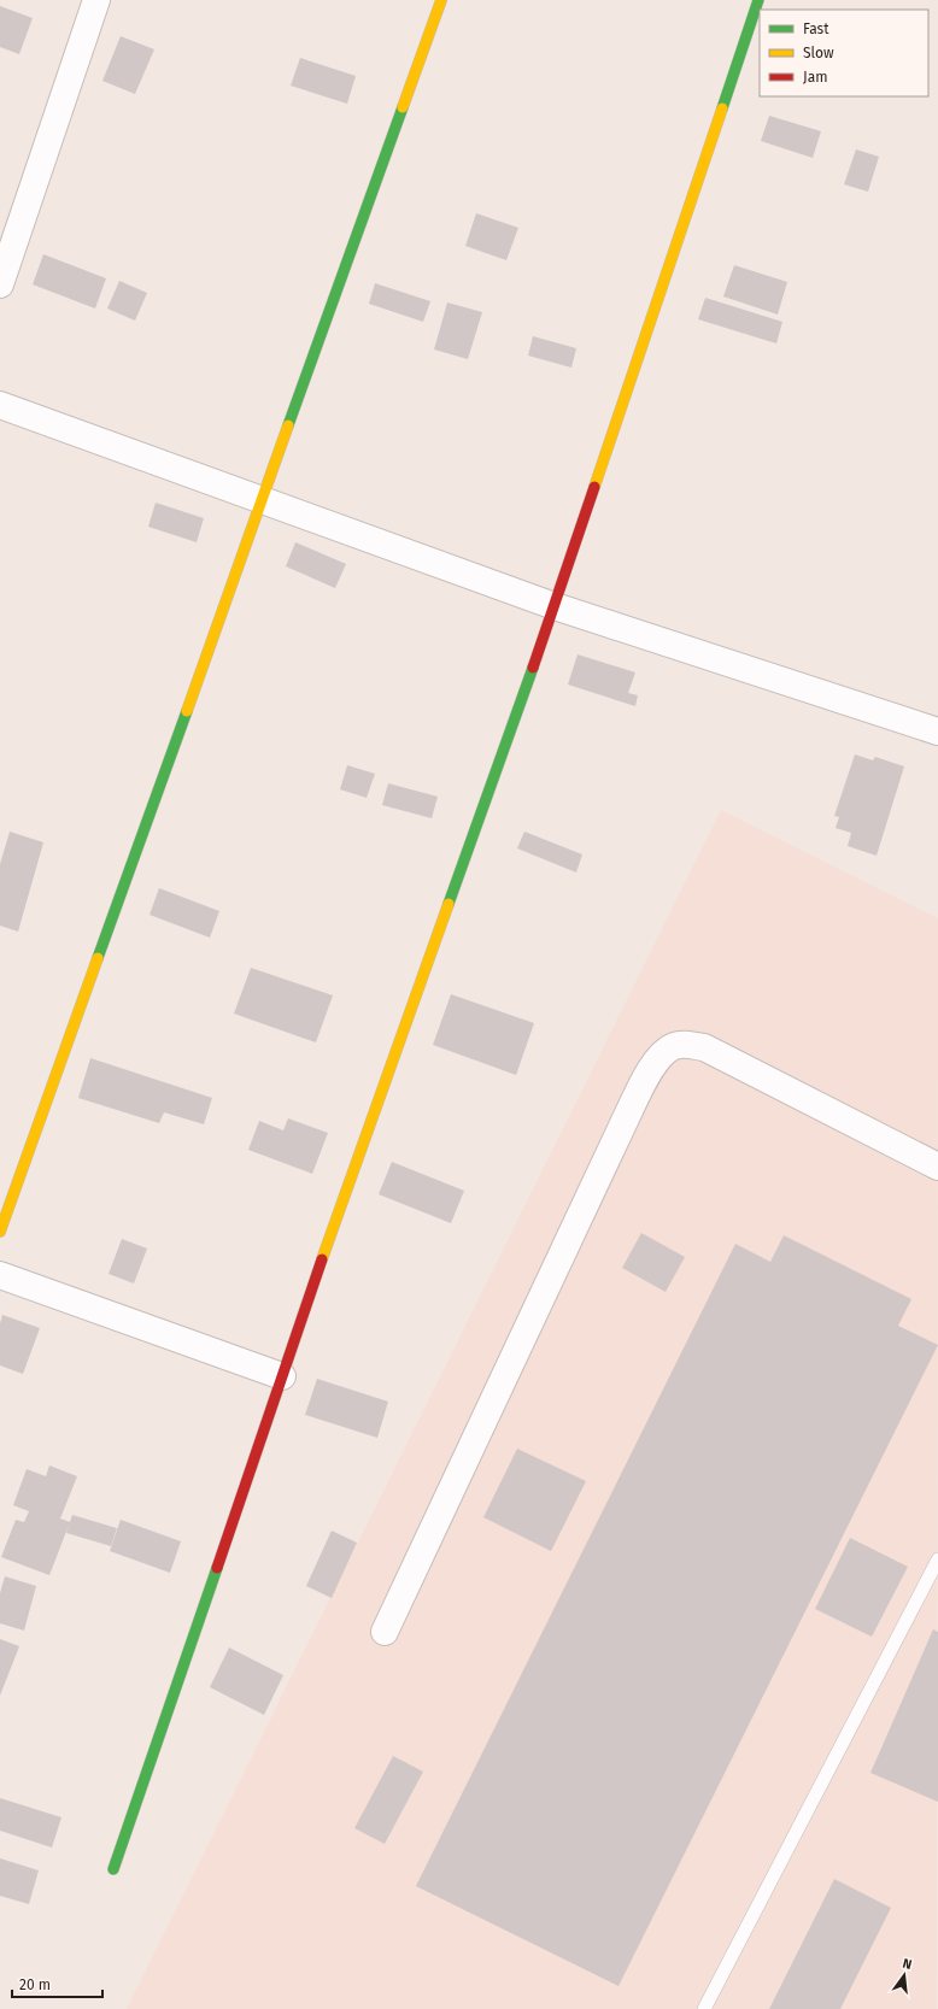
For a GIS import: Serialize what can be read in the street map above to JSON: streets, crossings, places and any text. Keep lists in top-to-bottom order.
{
  "legend": ["Fast", "Slow", "Jam"],
  "scale_bar": "20 m",
  "north": "top"
}
